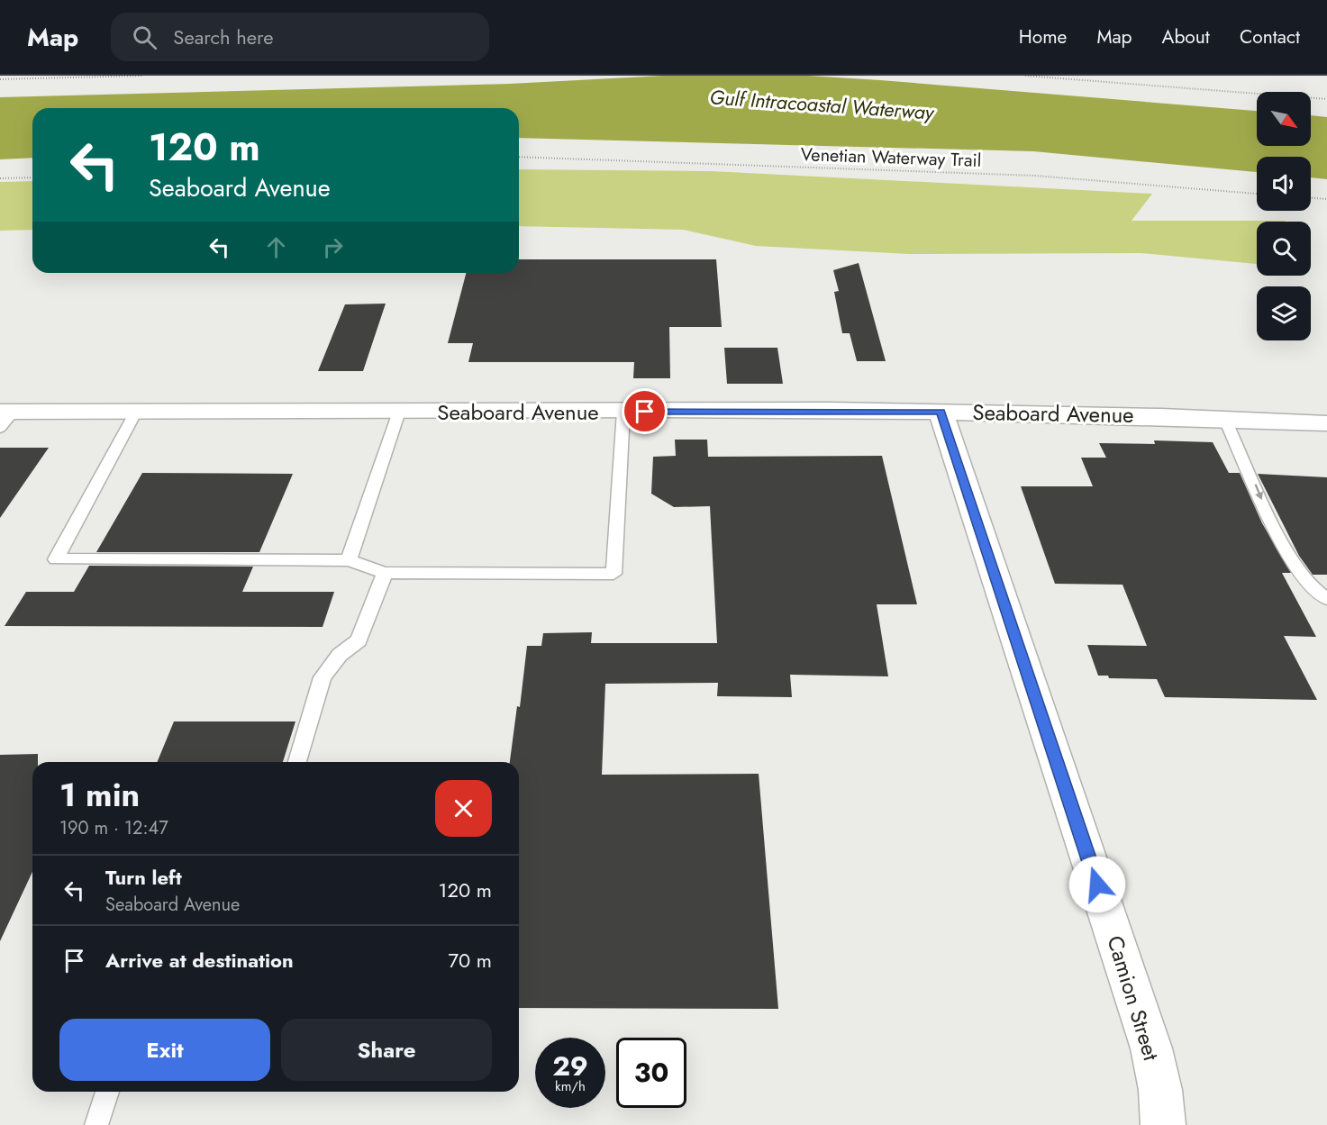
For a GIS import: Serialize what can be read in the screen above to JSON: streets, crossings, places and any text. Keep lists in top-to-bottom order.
{
  "streets": {
    "street": ["Seaboard Avenue", "Camion Street"],
    "path": ["Venetian Waterway Trail"]
  },
  "crossings": [
    ["Seaboard Avenue", "Camion Street"]
  ],
  "water": ["Gulf Intracoastal Waterway"],
  "north": "bottom right",
  "page": {
    "header": "Map",
    "search": "Search here",
    "nav": [
      "Home",
      "Map",
      "About",
      "Contact"
    ],
    "turn": ["120 m", "Seaboard Avenue"],
    "heading": ["1 min", "190 m · 12:47"],
    "list": [
      {
        "name": "Turn left",
        "note": "Seaboard Avenue",
        "value": "120 m"
      },
      {
        "name": "Arrive at destination",
        "value": "70 m"
      }
    ],
    "buttons": ["Exit", "Share"],
    "speed": "29 km/h",
    "limit": "30"
  }
}
